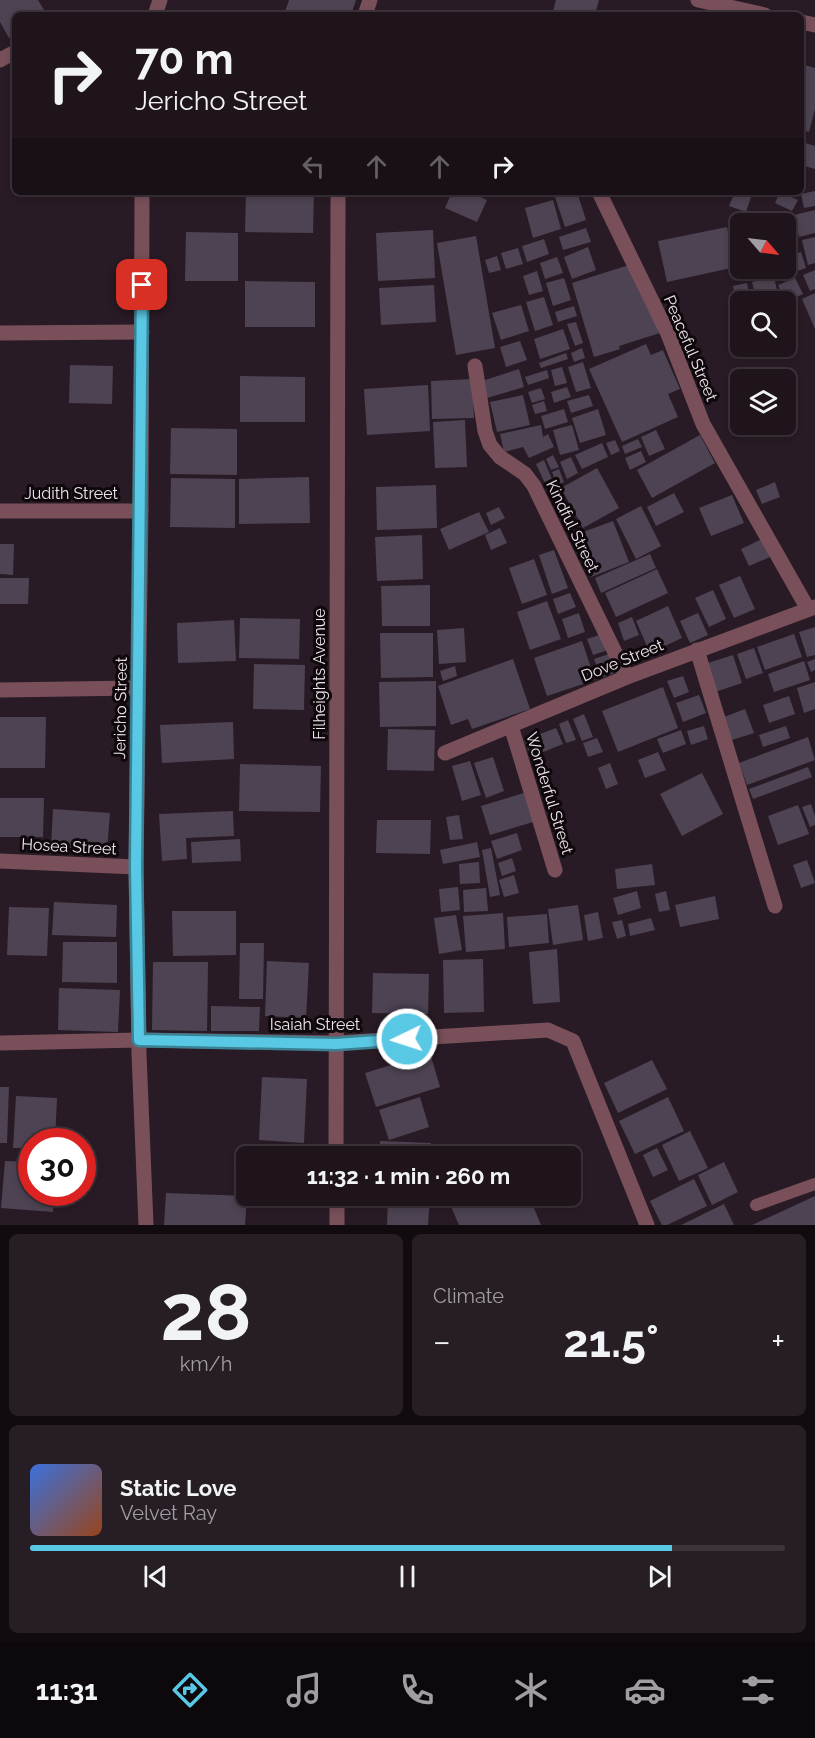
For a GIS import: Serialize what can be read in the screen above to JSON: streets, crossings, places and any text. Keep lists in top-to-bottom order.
{
  "streets": {
    "street": [
      "Peaceful Street",
      "Judith Street",
      "Kindful Street",
      "Dove Street",
      "Filheights Avenue",
      "Jericho Street",
      "Wonderful Street",
      "Hosea Street",
      "Isaiah Street"
    ]
  },
  "crossings": [
    ["Peaceful Street", "Dove Street"],
    ["Judith Street", "Jericho Street"],
    ["Kindful Street", "Dove Street"],
    ["Dove Street", "Wonderful Street"],
    ["Filheights Avenue", "Isaiah Street"],
    ["Jericho Street", "Hosea Street"],
    ["Jericho Street", "Isaiah Street"]
  ],
  "north": "bottom right",
  "page": {
    "turn": ["70 m", "Jericho Street"],
    "limit": "30",
    "trip": "11:32 · 1 min · 260 m",
    "tile": [
      ["28", "km/h"],
      "Climate"
    ],
    "heat": ["−", "21.5°", "+"],
    "song": ["Static Love", "Velvet Ray"],
    "tabs": "11:31"
  }
}
